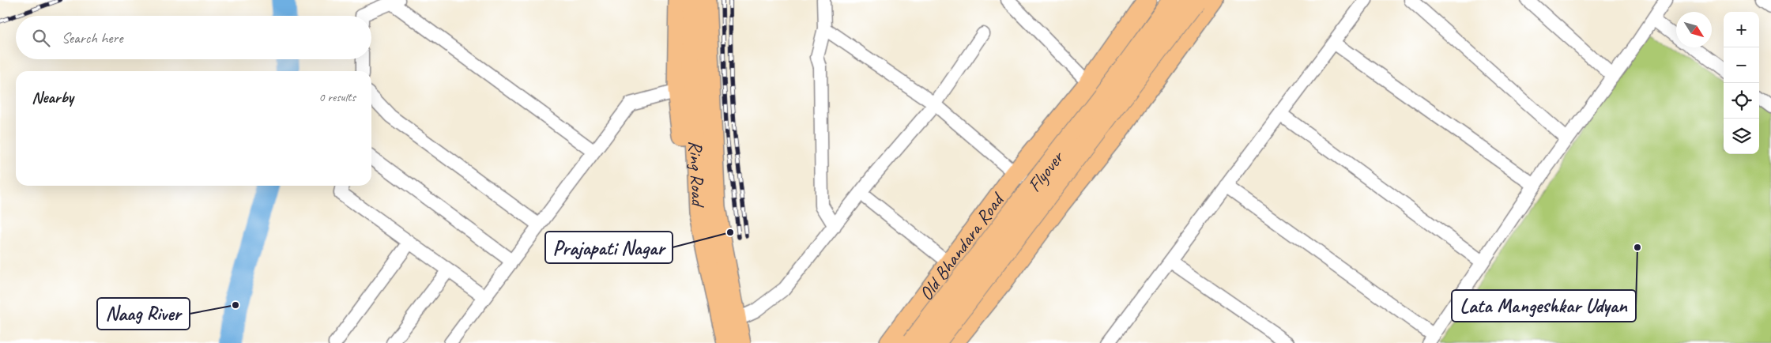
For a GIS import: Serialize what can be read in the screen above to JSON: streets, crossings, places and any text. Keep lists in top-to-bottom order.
{
  "streets": {
    "highway": ["Flyover"],
    "main road": ["Ring Road", "Old Bhandara Road"]
  },
  "places": ["Prajapati Nagar", "Lata Mangeshkar Udyan", "Naag River"],
  "north": "bottom right",
  "page": {
    "map_buttons": ["+", "−"],
    "search": "Search here",
    "heading": ["Nearby", "0 results"]
  }
}
